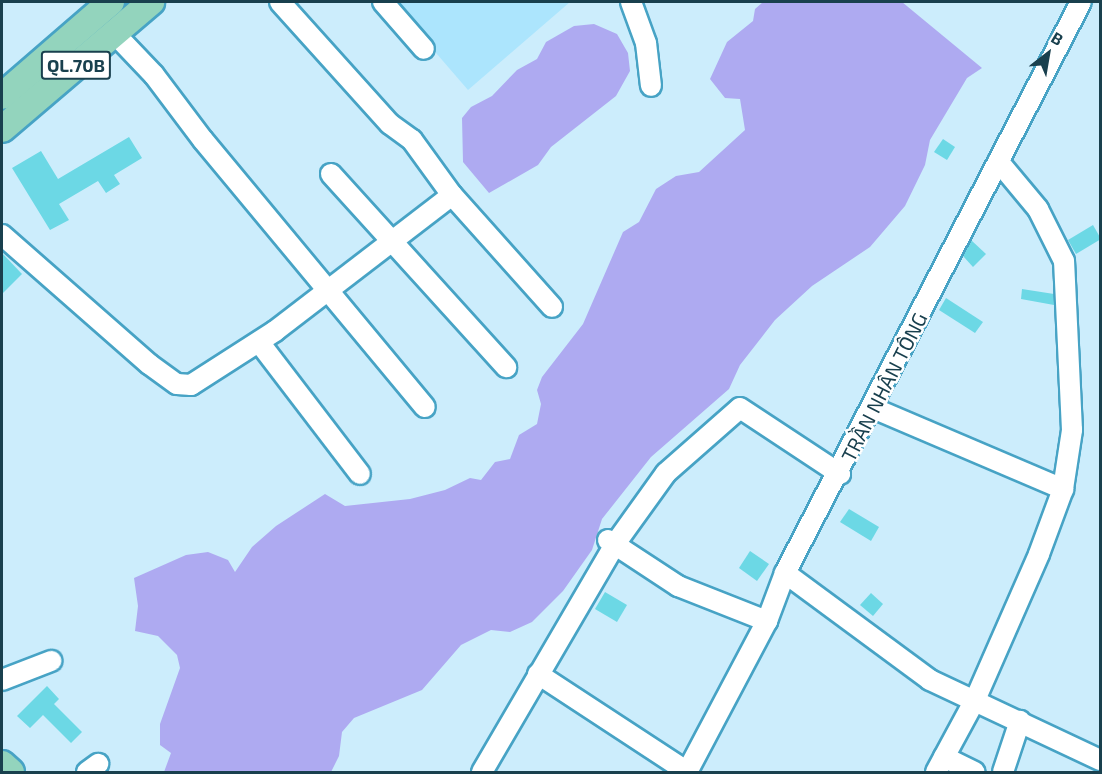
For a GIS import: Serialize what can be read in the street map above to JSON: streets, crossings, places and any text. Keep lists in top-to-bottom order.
{
  "streets": {
    "main road": ["QL.70B"],
    "street": ["TRẦN NHÂN TÔNG"]
  },
  "north": "top right"
}
